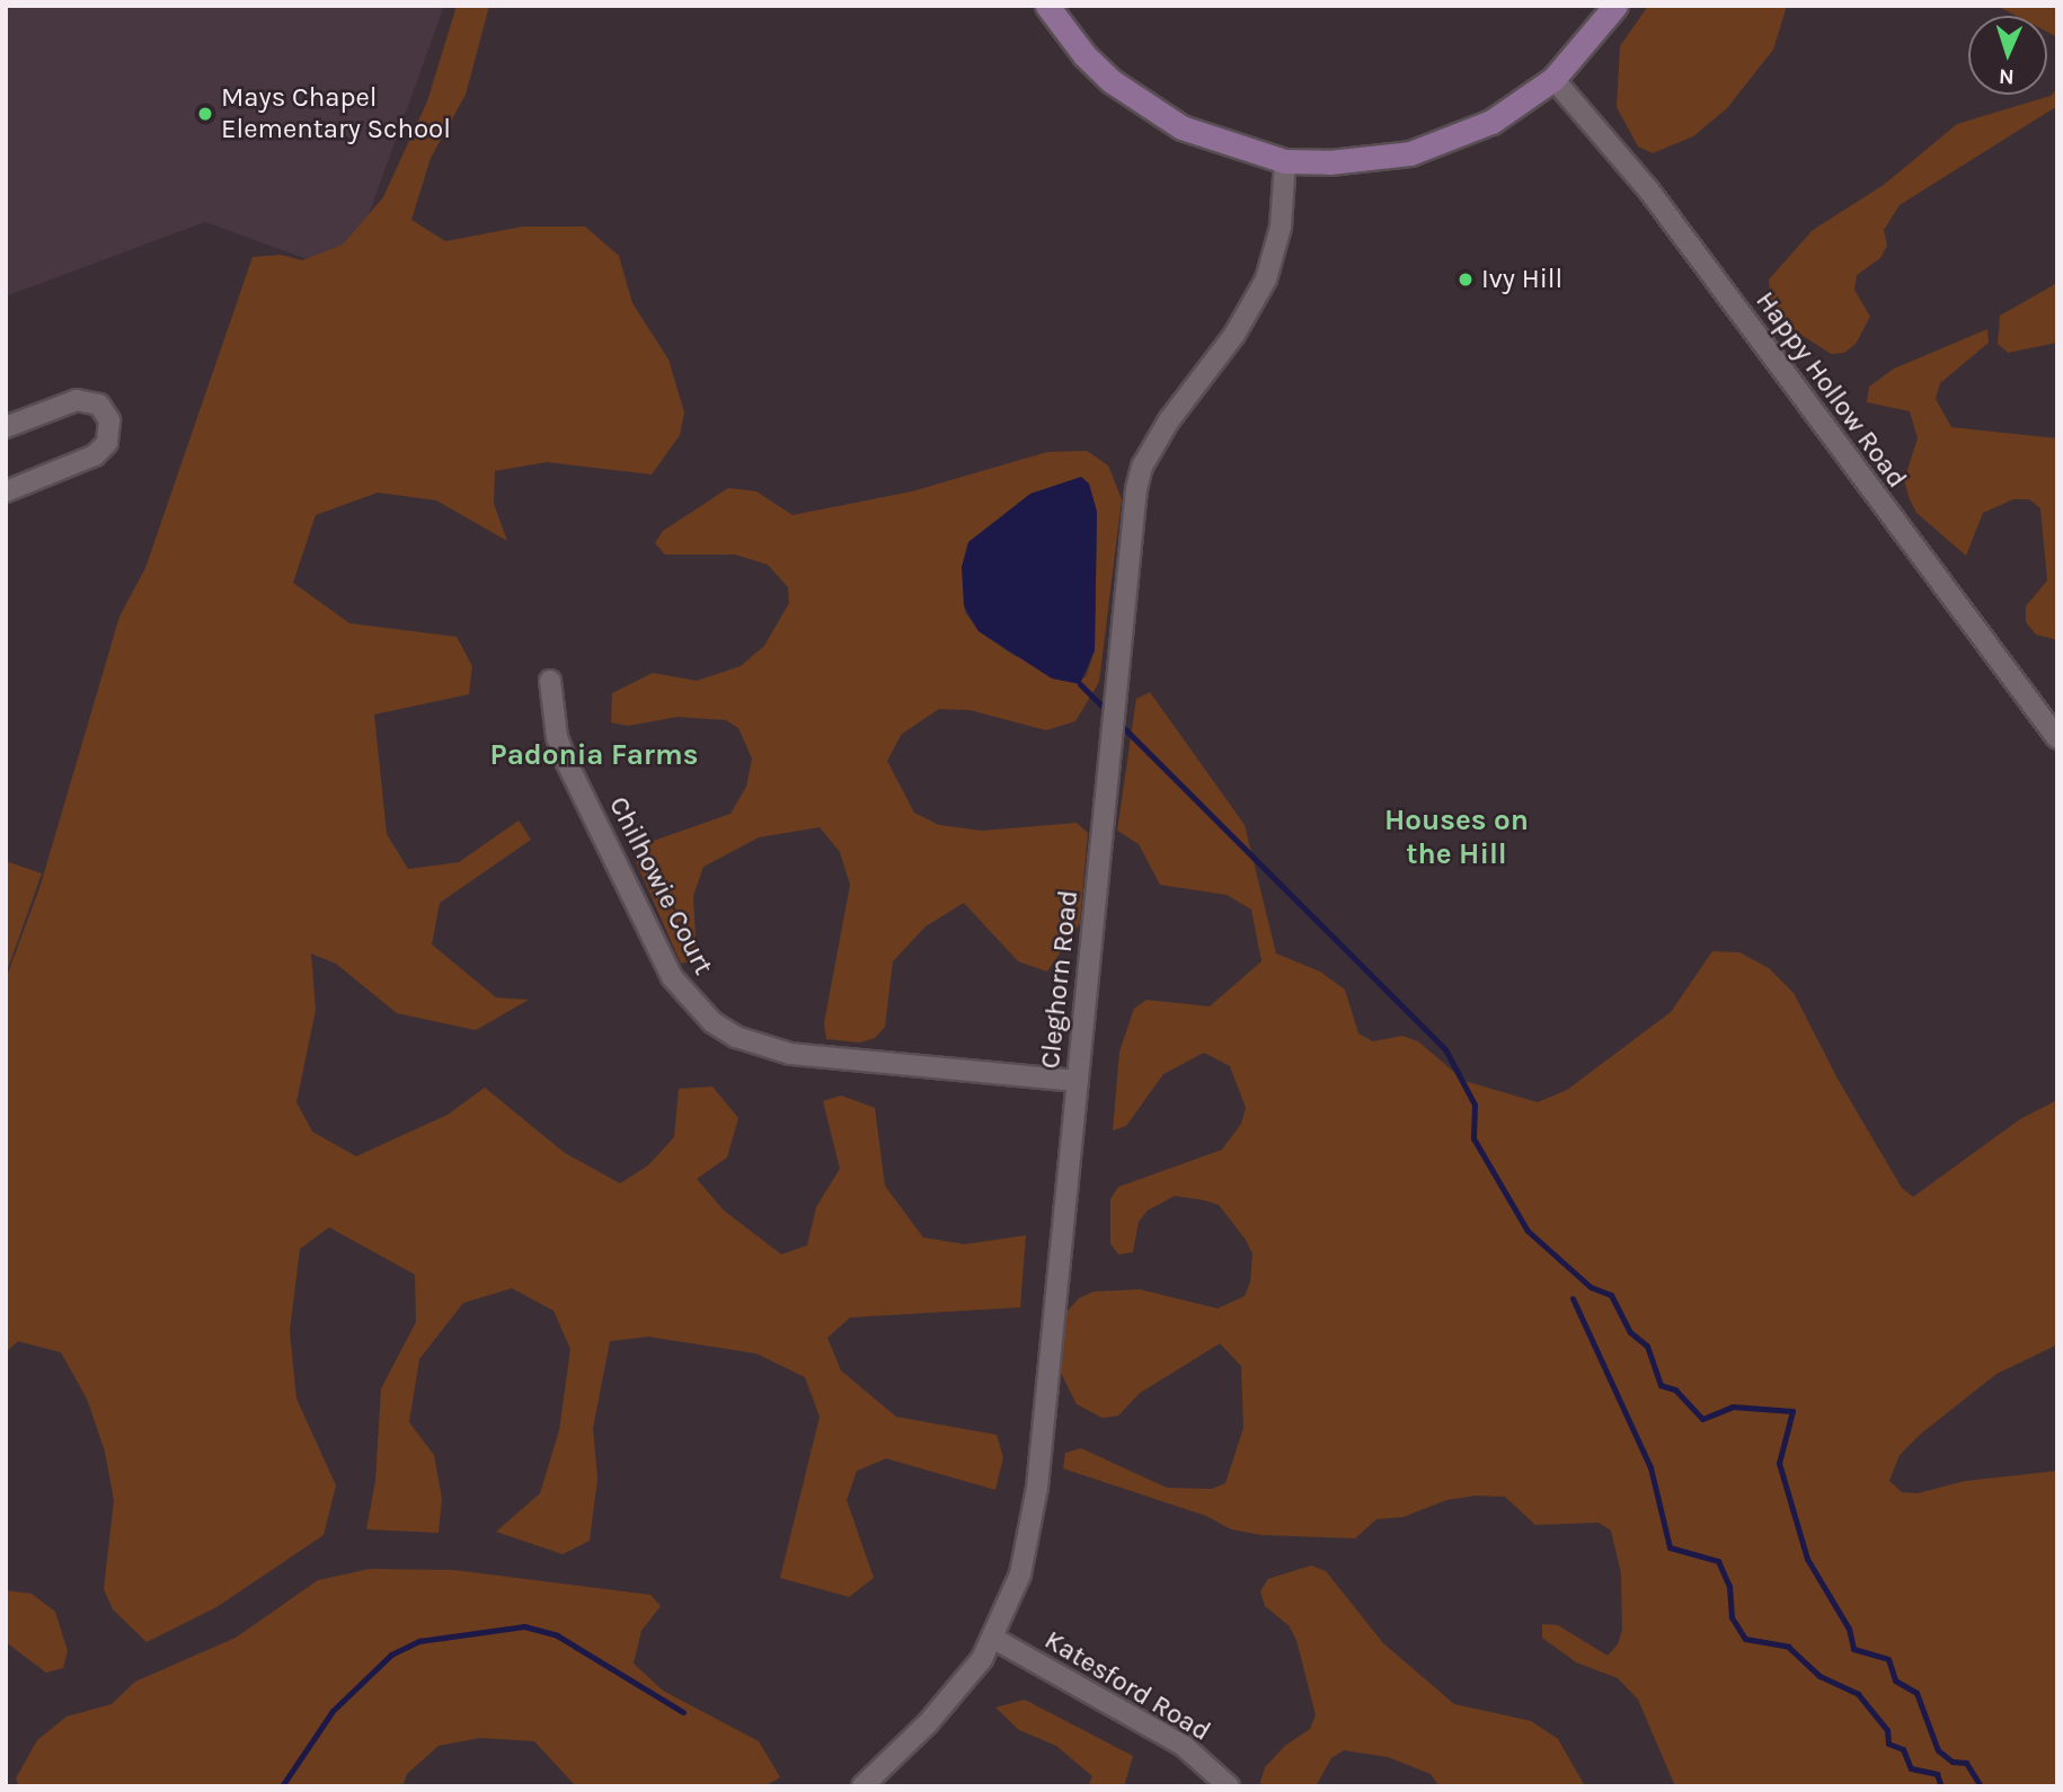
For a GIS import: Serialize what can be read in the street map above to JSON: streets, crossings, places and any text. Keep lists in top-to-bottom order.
{
  "streets": {
    "street": [
      "Happy Hollow Road",
      "Chilhowie Court",
      "Cleghorn Road",
      "Katesford Road"
    ]
  },
  "crossings": [
    ["Chilhowie Court", "Cleghorn Road"],
    ["Cleghorn Road", "Katesford Road"]
  ],
  "districts": ["Padonia Farms", "Houses on the Hill"],
  "places": ["Mays Chapel Elementary School", "Ivy Hill"],
  "north": "bottom"
}
